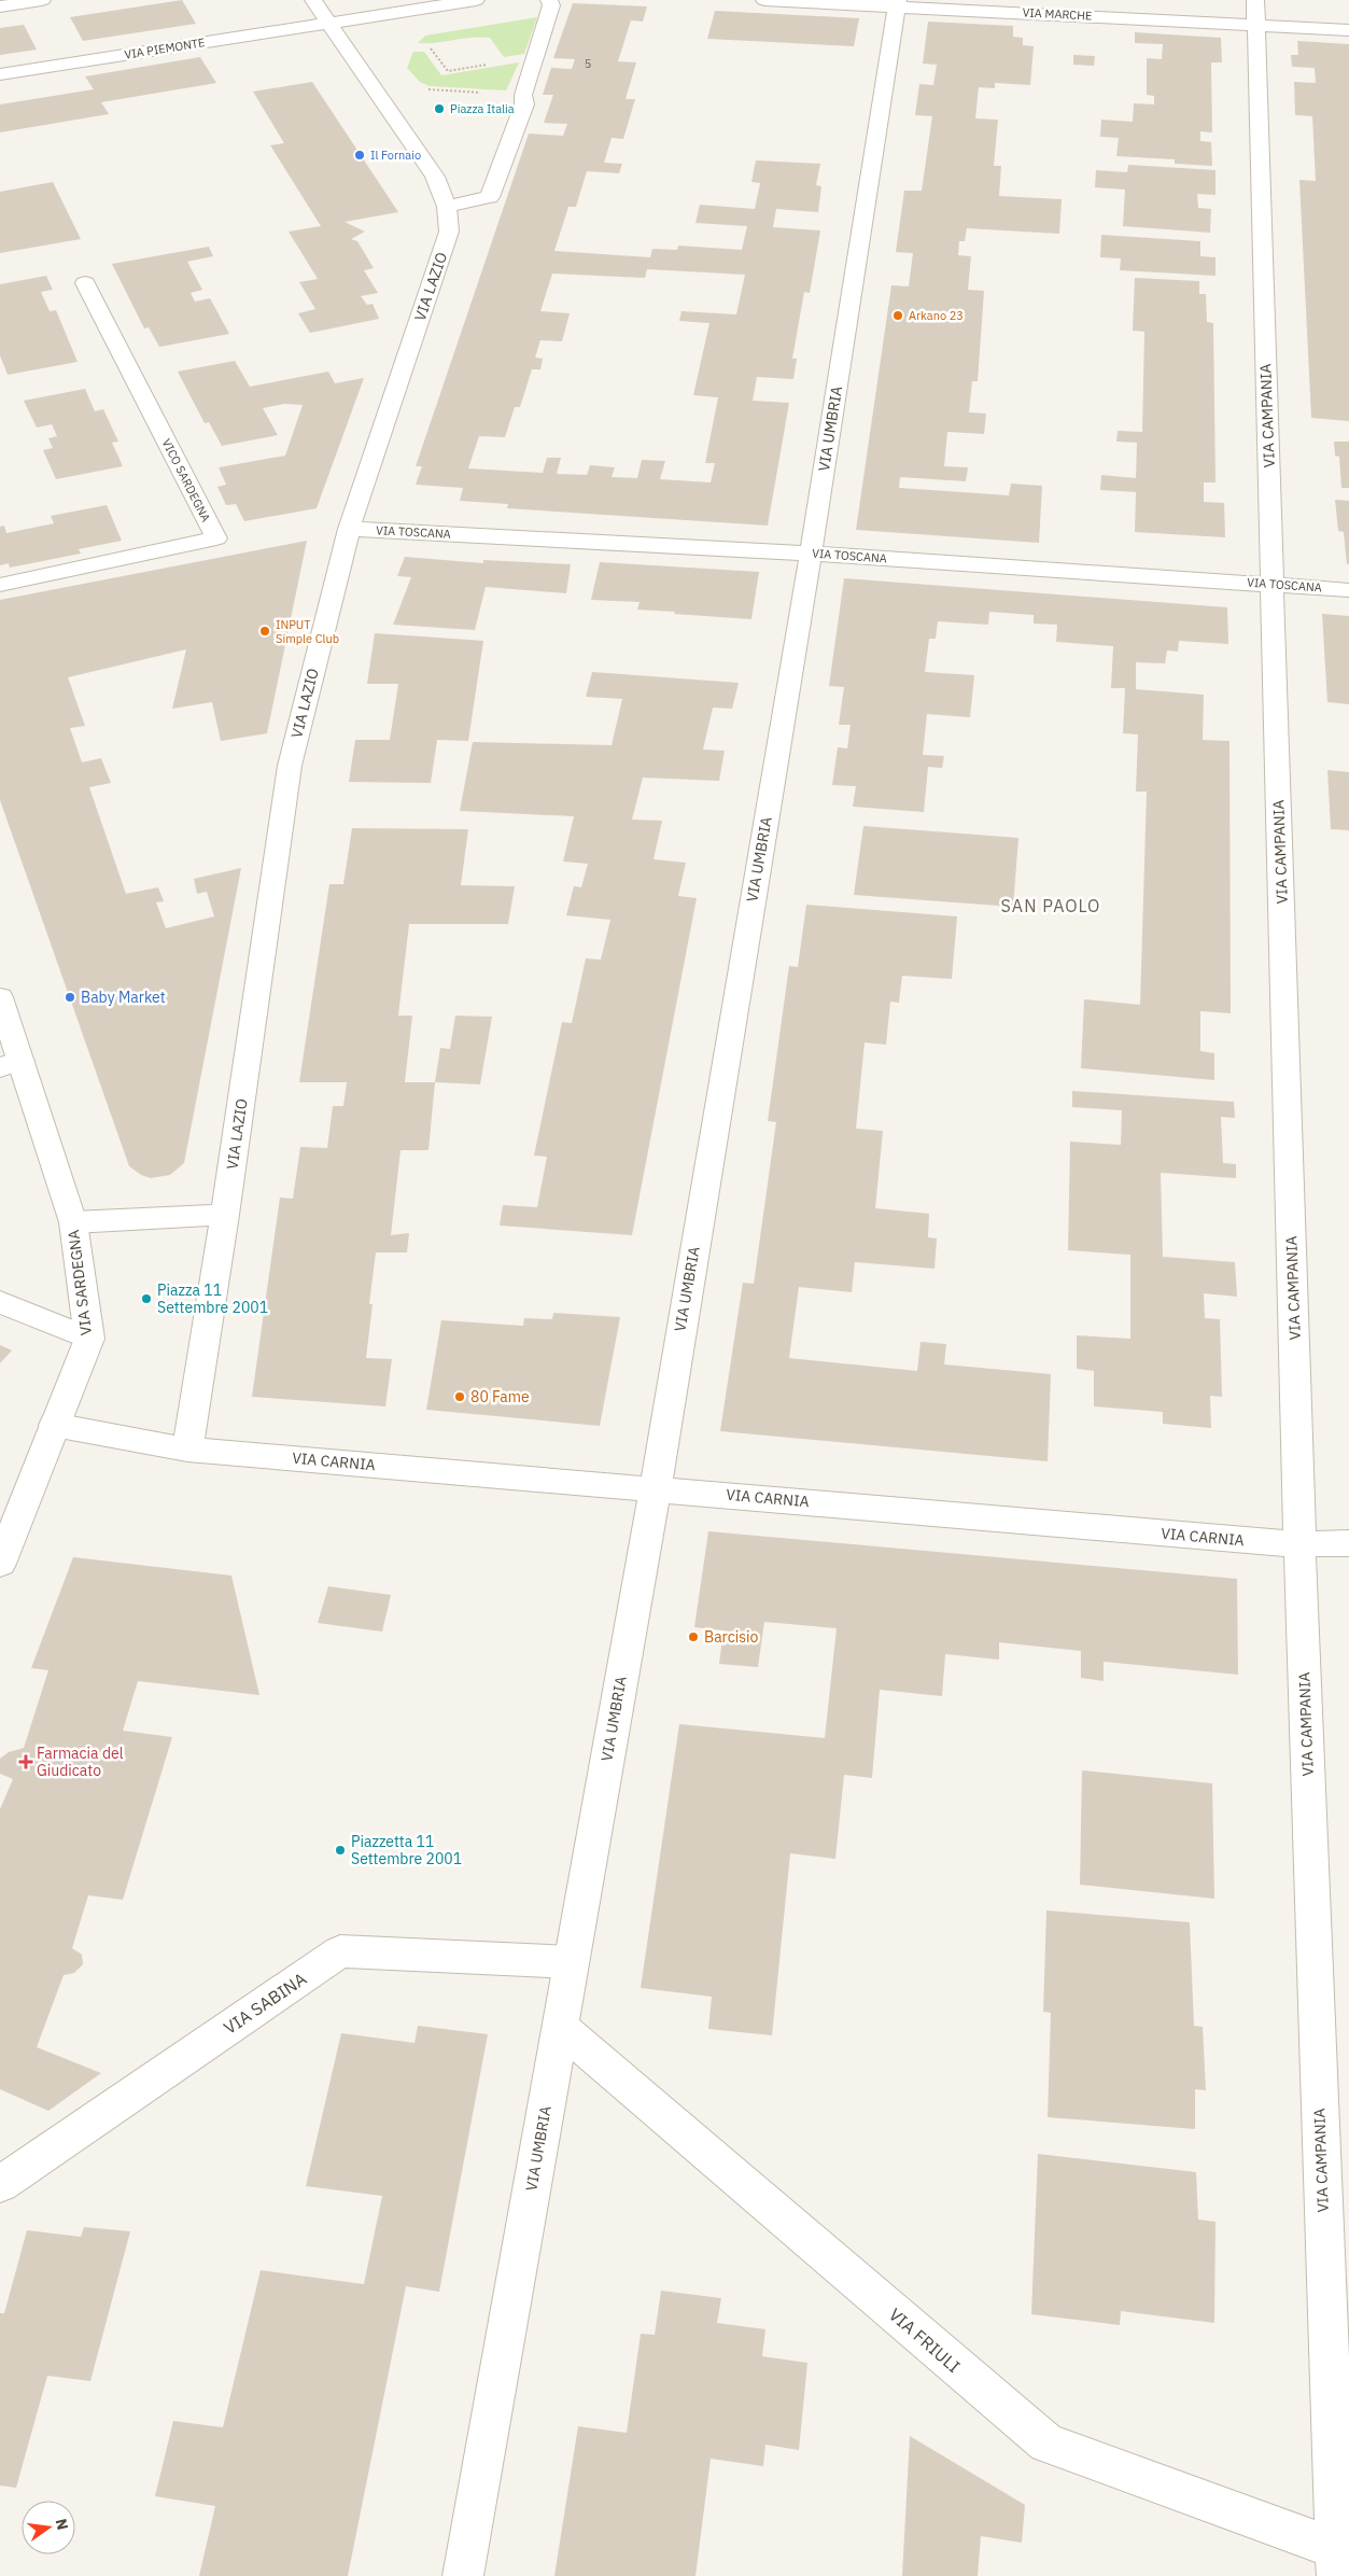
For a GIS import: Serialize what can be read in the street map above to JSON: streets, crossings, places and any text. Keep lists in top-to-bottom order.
{
  "streets": {
    "street": [
      "VIA MARCHE",
      "VIA PIEMONTE",
      "VIA LAZIO",
      "VIA CAMPANIA",
      "VIA UMBRIA",
      "VICO SARDEGNA",
      "VIA TOSCANA",
      "VIA SARDEGNA",
      "VIA CARNIA",
      "VIA SABINA",
      "VIA FRIULI"
    ]
  },
  "crossings": [
    ["VIA MARCHE", "VIA CAMPANIA"],
    ["VIA MARCHE", "VIA UMBRIA"],
    ["VIA LAZIO", "VIA TOSCANA"],
    ["VIA CAMPANIA", "VIA TOSCANA"],
    ["VIA CAMPANIA", "VIA CARNIA"],
    ["VIA CAMPANIA", "VIA FRIULI"],
    ["VIA UMBRIA", "VIA TOSCANA"],
    ["VIA UMBRIA", "VIA CARNIA"],
    ["VIA UMBRIA", "VIA SABINA"],
    ["VIA UMBRIA", "VIA FRIULI"]
  ],
  "districts": ["SAN PAOLO"],
  "places": {
    "other": [
      "Piazza Italia",
      "Il Fornaio",
      "Arkano 23",
      "INPUT Simple Club",
      "Baby Market",
      "Piazza 11 Settembre 2001",
      "80 Fame",
      "Barcisio",
      "Piazzetta 11 Settembre 2001"
    ],
    "health": ["Farmacia del Giudicato"]
  },
  "house_numbers": ["5"],
  "north": "right"
}
